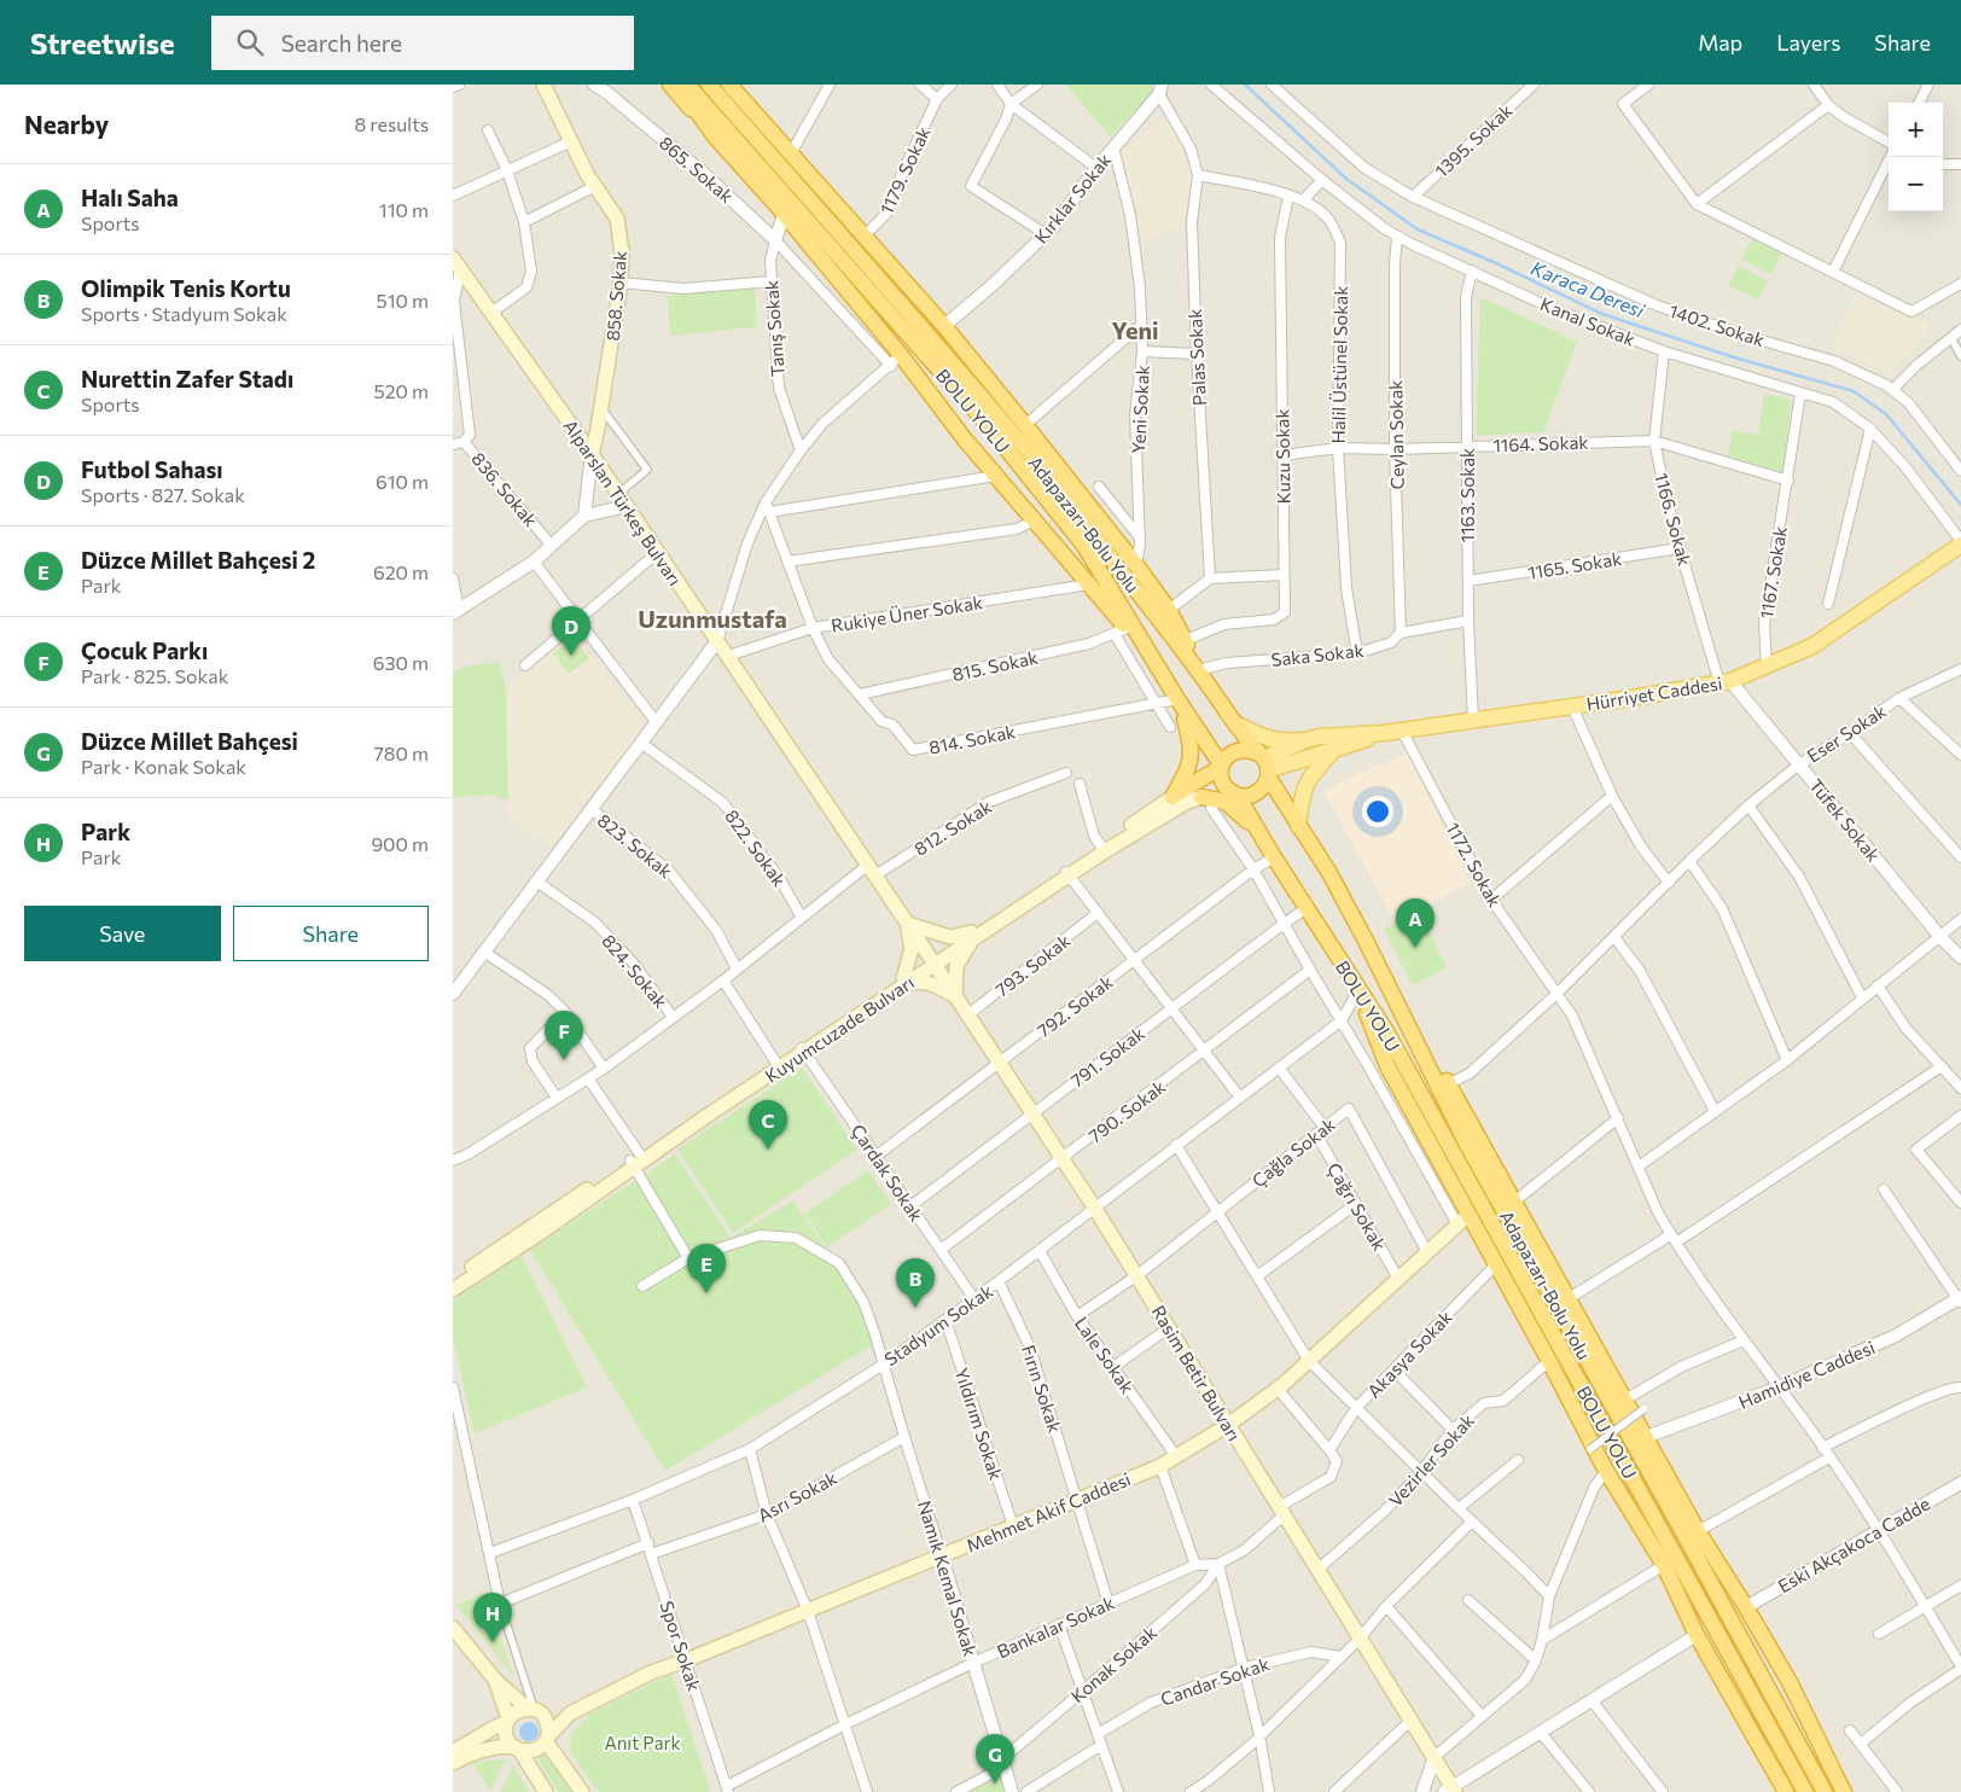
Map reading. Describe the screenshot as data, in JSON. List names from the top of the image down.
{
  "streets": {
    "highway": ["BOLU YOLU", "Adapazarı-Bolu Yolu"],
    "main road": [
      "858. Sokak",
      "Alparslan Türkeş Bulvarı",
      "Hürriyet Caddesi",
      "Kuyumcuzade Bulvarı",
      "Rasim Betir Bulvarı",
      "Mehmet Akif Caddesi"
    ],
    "street": [
      "1395. Sokak",
      "865. Sokak",
      "1179. Sokak",
      "Kırklar Sokak",
      "Kanal Sokak",
      "1402. Sokak",
      "Tanış Sokak",
      "Palas Sokak",
      "Halil Üstünel Sokak",
      "Yeni Sokak",
      "Ceylan Sokak",
      "1164. Sokak",
      "Kuzu Sokak",
      "836. Sokak",
      "1163. Sokak",
      "1166. Sokak",
      "1165. Sokak",
      "1167. Sokak",
      "Rukiye Üner Sokak",
      "Saka Sokak",
      "815. Sokak",
      "Eser Sokak",
      "814. Sokak",
      "Tüfek Sokak",
      "812. Sokak",
      "823. Sokak",
      "822. Sokak",
      "1172. Sokak",
      "793. Sokak",
      "824. Sokak",
      "792. Sokak",
      "791. Sokak",
      "790. Sokak",
      "Çağla Sokak",
      "Çardak Sokak",
      "Çağrı Sokak",
      "Stadyum Sokak",
      "Akasya Sokak",
      "Lale Sokak",
      "Hamidiye Caddesi",
      "Fırın Sokak",
      "Yıldırım Sokak",
      "Vezirler Sokak",
      "Asrı Sokak",
      "Eski Akçakoca Cadde",
      "Namık Kemal Sokak",
      "Bankalar Sokak",
      "Spor Sokak",
      "Konak Sokak",
      "Candar Sokak"
    ]
  },
  "crossings": [
    ["1395. Sokak", "1402. Sokak"],
    ["865. Sokak", "Tanış Sokak"],
    ["Kırklar Sokak", "Palas Sokak"],
    ["Kırklar Sokak", "Yeni Sokak"],
    ["858. Sokak", "Alparslan Türkeş Bulvarı"],
    ["Kanal Sokak", "Ceylan Sokak"],
    ["Kanal Sokak", "1163. Sokak"],
    ["Kanal Sokak", "1166. Sokak"],
    ["Kanal Sokak", "1167. Sokak"],
    ["Kanal Sokak", "Hürriyet Caddesi"],
    ["Palas Sokak", "Halil Üstünel Sokak"],
    ["Halil Üstünel Sokak", "1164. Sokak"],
    ["Halil Üstünel Sokak", "Kuzu Sokak"],
    ["Halil Üstünel Sokak", "Saka Sokak"],
    ["BOLU YOLU", "Adapazarı-Bolu Yolu"],
    ["BOLU YOLU", "Hürriyet Caddesi"],
    ["BOLU YOLU", "814. Sokak"],
    ["BOLU YOLU", "792. Sokak"],
    ["BOLU YOLU", "791. Sokak"],
    ["Ceylan Sokak", "1164. Sokak"],
    ["Ceylan Sokak", "Saka Sokak"],
    ["1164. Sokak", "Kuzu Sokak"],
    ["1164. Sokak", "1163. Sokak"],
    ["1164. Sokak", "1166. Sokak"],
    ["1163. Sokak", "1165. Sokak"],
    ["1163. Sokak", "Saka Sokak"],
    ["1163. Sokak", "Hürriyet Caddesi"],
    ["Alparslan Türkeş Bulvarı", "Rukiye Üner Sokak"],
    ["Alparslan Türkeş Bulvarı", "812. Sokak"],
    ["Alparslan Türkeş Bulvarı", "Kuyumcuzade Bulvarı"],
    ["Alparslan Türkeş Bulvarı", "Rasim Betir Bulvarı"],
    ["1166. Sokak", "1165. Sokak"],
    ["1166. Sokak", "Hürriyet Caddesi"],
    ["1166. Sokak", "Tüfek Sokak"],
    ["Adapazarı-Bolu Yolu", "Saka Sokak"],
    ["Adapazarı-Bolu Yolu", "Hürriyet Caddesi"],
    ["1167. Sokak", "Hürriyet Caddesi"],
    ["Rukiye Üner Sokak", "814. Sokak"],
    ["815. Sokak", "814. Sokak"],
    ["Hürriyet Caddesi", "Tüfek Sokak"],
    ["Hürriyet Caddesi", "1172. Sokak"],
    ["Eser Sokak", "Tüfek Sokak"],
    ["Eser Sokak", "1172. Sokak"],
    ["812. Sokak", "823. Sokak"],
    ["812. Sokak", "822. Sokak"],
    ["812. Sokak", "824. Sokak"],
    ["1172. Sokak", "Hamidiye Caddesi"],
    ["1172. Sokak", "Eski Akçakoca Cadde"],
    ["793. Sokak", "Rasim Betir Bulvarı"],
    ["792. Sokak", "Çardak Sokak"],
    ["792. Sokak", "Rasim Betir Bulvarı"],
    ["Kuyumcuzade Bulvarı", "Çardak Sokak"],
    ["Kuyumcuzade Bulvarı", "Rasim Betir Bulvarı"],
    ["791. Sokak", "Çardak Sokak"],
    ["791. Sokak", "Rasim Betir Bulvarı"],
    ["790. Sokak", "Çardak Sokak"],
    ["790. Sokak", "Rasim Betir Bulvarı"],
    ["Çağla Sokak", "Çağrı Sokak"],
    ["Çağla Sokak", "Lale Sokak"],
    ["Çağla Sokak", "Rasim Betir Bulvarı"],
    ["Çağla Sokak", "Mehmet Akif Caddesi"],
    ["Çardak Sokak", "Stadyum Sokak"],
    ["Çağrı Sokak", "Stadyum Sokak"],
    ["Çağrı Sokak", "Mehmet Akif Caddesi"],
    ["Stadyum Sokak", "Lale Sokak"],
    ["Stadyum Sokak", "Rasim Betir Bulvarı"],
    ["Stadyum Sokak", "Fırın Sokak"],
    ["Stadyum Sokak", "Yıldırım Sokak"],
    ["Stadyum Sokak", "Namık Kemal Sokak"],
    ["Stadyum Sokak", "Spor Sokak"],
    ["Akasya Sokak", "Bankalar Sokak"],
    ["Lale Sokak", "Mehmet Akif Caddesi"],
    ["Rasim Betir Bulvarı", "Vezirler Sokak"],
    ["Rasim Betir Bulvarı", "Mehmet Akif Caddesi"],
    ["Rasim Betir Bulvarı", "Bankalar Sokak"],
    ["Fırın Sokak", "Mehmet Akif Caddesi"],
    ["Fırın Sokak", "Bankalar Sokak"],
    ["Yıldırım Sokak", "Mehmet Akif Caddesi"],
    ["Asrı Sokak", "Namık Kemal Sokak"],
    ["Asrı Sokak", "Spor Sokak"],
    ["Mehmet Akif Caddesi", "Namık Kemal Sokak"],
    ["Mehmet Akif Caddesi", "Spor Sokak"],
    ["Namık Kemal Sokak", "Bankalar Sokak"],
    ["Namık Kemal Sokak", "Konak Sokak"],
    ["Bankalar Sokak", "Spor Sokak"],
    ["Bankalar Sokak", "Konak Sokak"]
  ],
  "districts": ["Yeni", "Uzunmustafa"],
  "water": ["Karaca Deresi"],
  "parks": ["Anıt Park"],
  "page": {
    "header": "Streetwise",
    "search": "Search here",
    "nav": ["Map", "Layers", "Share"],
    "heading": ["Nearby", "8 results"],
    "map_buttons": ["+", "−"],
    "list": [
      {
        "mark": "A",
        "name": "Halı Saha",
        "note": "Sports",
        "value": "110 m"
      },
      {
        "mark": "B",
        "name": "Olimpik Tenis Kortu",
        "note": "Sports · Stadyum Sokak",
        "value": "510 m"
      },
      {
        "mark": "C",
        "name": "Nurettin Zafer Stadı",
        "note": "Sports",
        "value": "520 m"
      },
      {
        "mark": "D",
        "name": "Futbol Sahası",
        "note": "Sports · 827. Sokak",
        "value": "610 m"
      },
      {
        "mark": "E",
        "name": "Düzce Millet Bahçesi 2",
        "note": "Park",
        "value": "620 m"
      },
      {
        "mark": "F",
        "name": "Çocuk Parkı",
        "note": "Park · 825. Sokak",
        "value": "630 m"
      },
      {
        "mark": "G",
        "name": "Düzce Millet Bahçesi",
        "note": "Park · Konak Sokak",
        "value": "780 m"
      },
      {
        "mark": "H",
        "name": "Park",
        "note": "Park",
        "value": "900 m"
      }
    ],
    "pins": [
      "D",
      "A",
      "F",
      "C",
      "E",
      "B",
      "H",
      "G"
    ],
    "buttons": ["Save", "Share"]
  }
}
